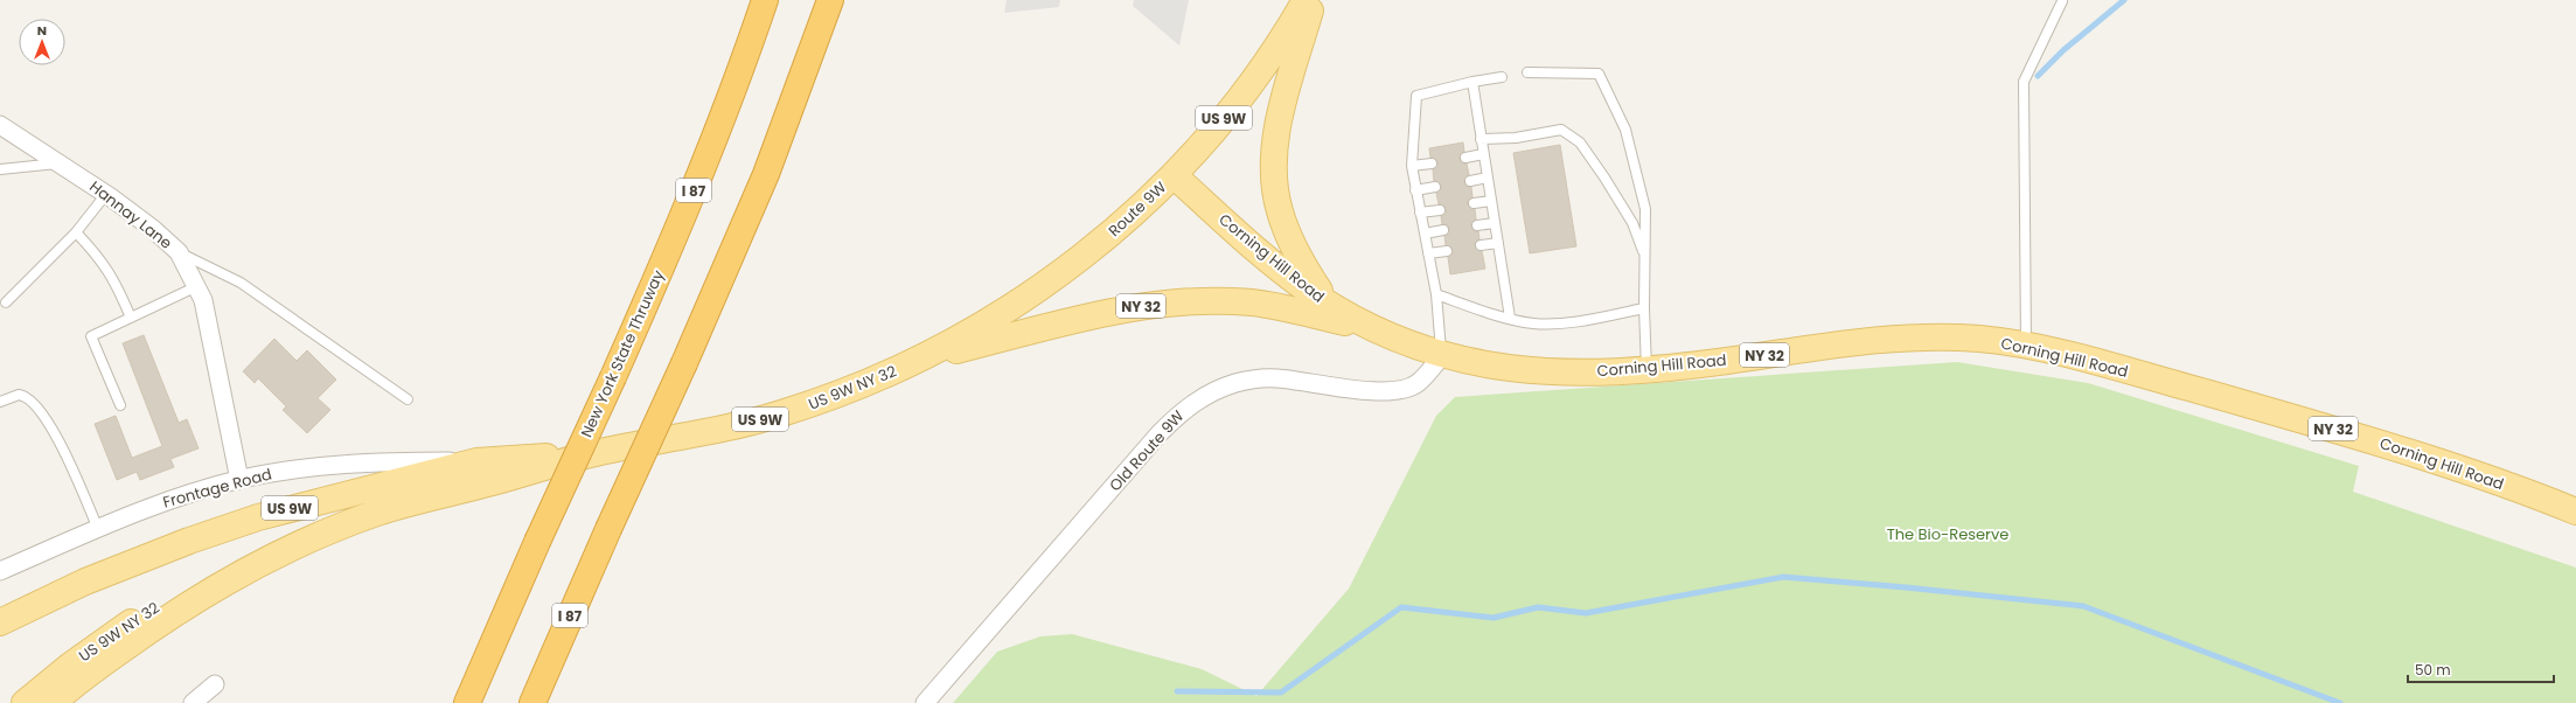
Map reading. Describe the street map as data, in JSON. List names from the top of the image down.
{
  "streets": {
    "highway": ["I 87", "New York State Thruway"],
    "main road": [
      "US 9W",
      "Route 9W",
      "Corning Hill Road",
      "NY 32",
      "US 9W NY 32"
    ],
    "street": ["Hannay Lane", "Old Route 9W", "Frontage Road"]
  },
  "crossings": [
    ["US 9W", "US 9W NY 32"],
    ["US 9W", "Frontage Road"],
    ["Route 9W", "Corning Hill Road"],
    ["Route 9W", "NY 32"],
    ["Route 9W", "US 9W NY 32"],
    ["Hannay Lane", "Frontage Road"],
    ["Corning Hill Road", "NY 32"],
    ["Corning Hill Road", "Old Route 9W"],
    ["NY 32", "US 9W NY 32"]
  ],
  "parks": ["The Bio-Reserve"],
  "scale_bar": "50 m",
  "north": "top"
}
